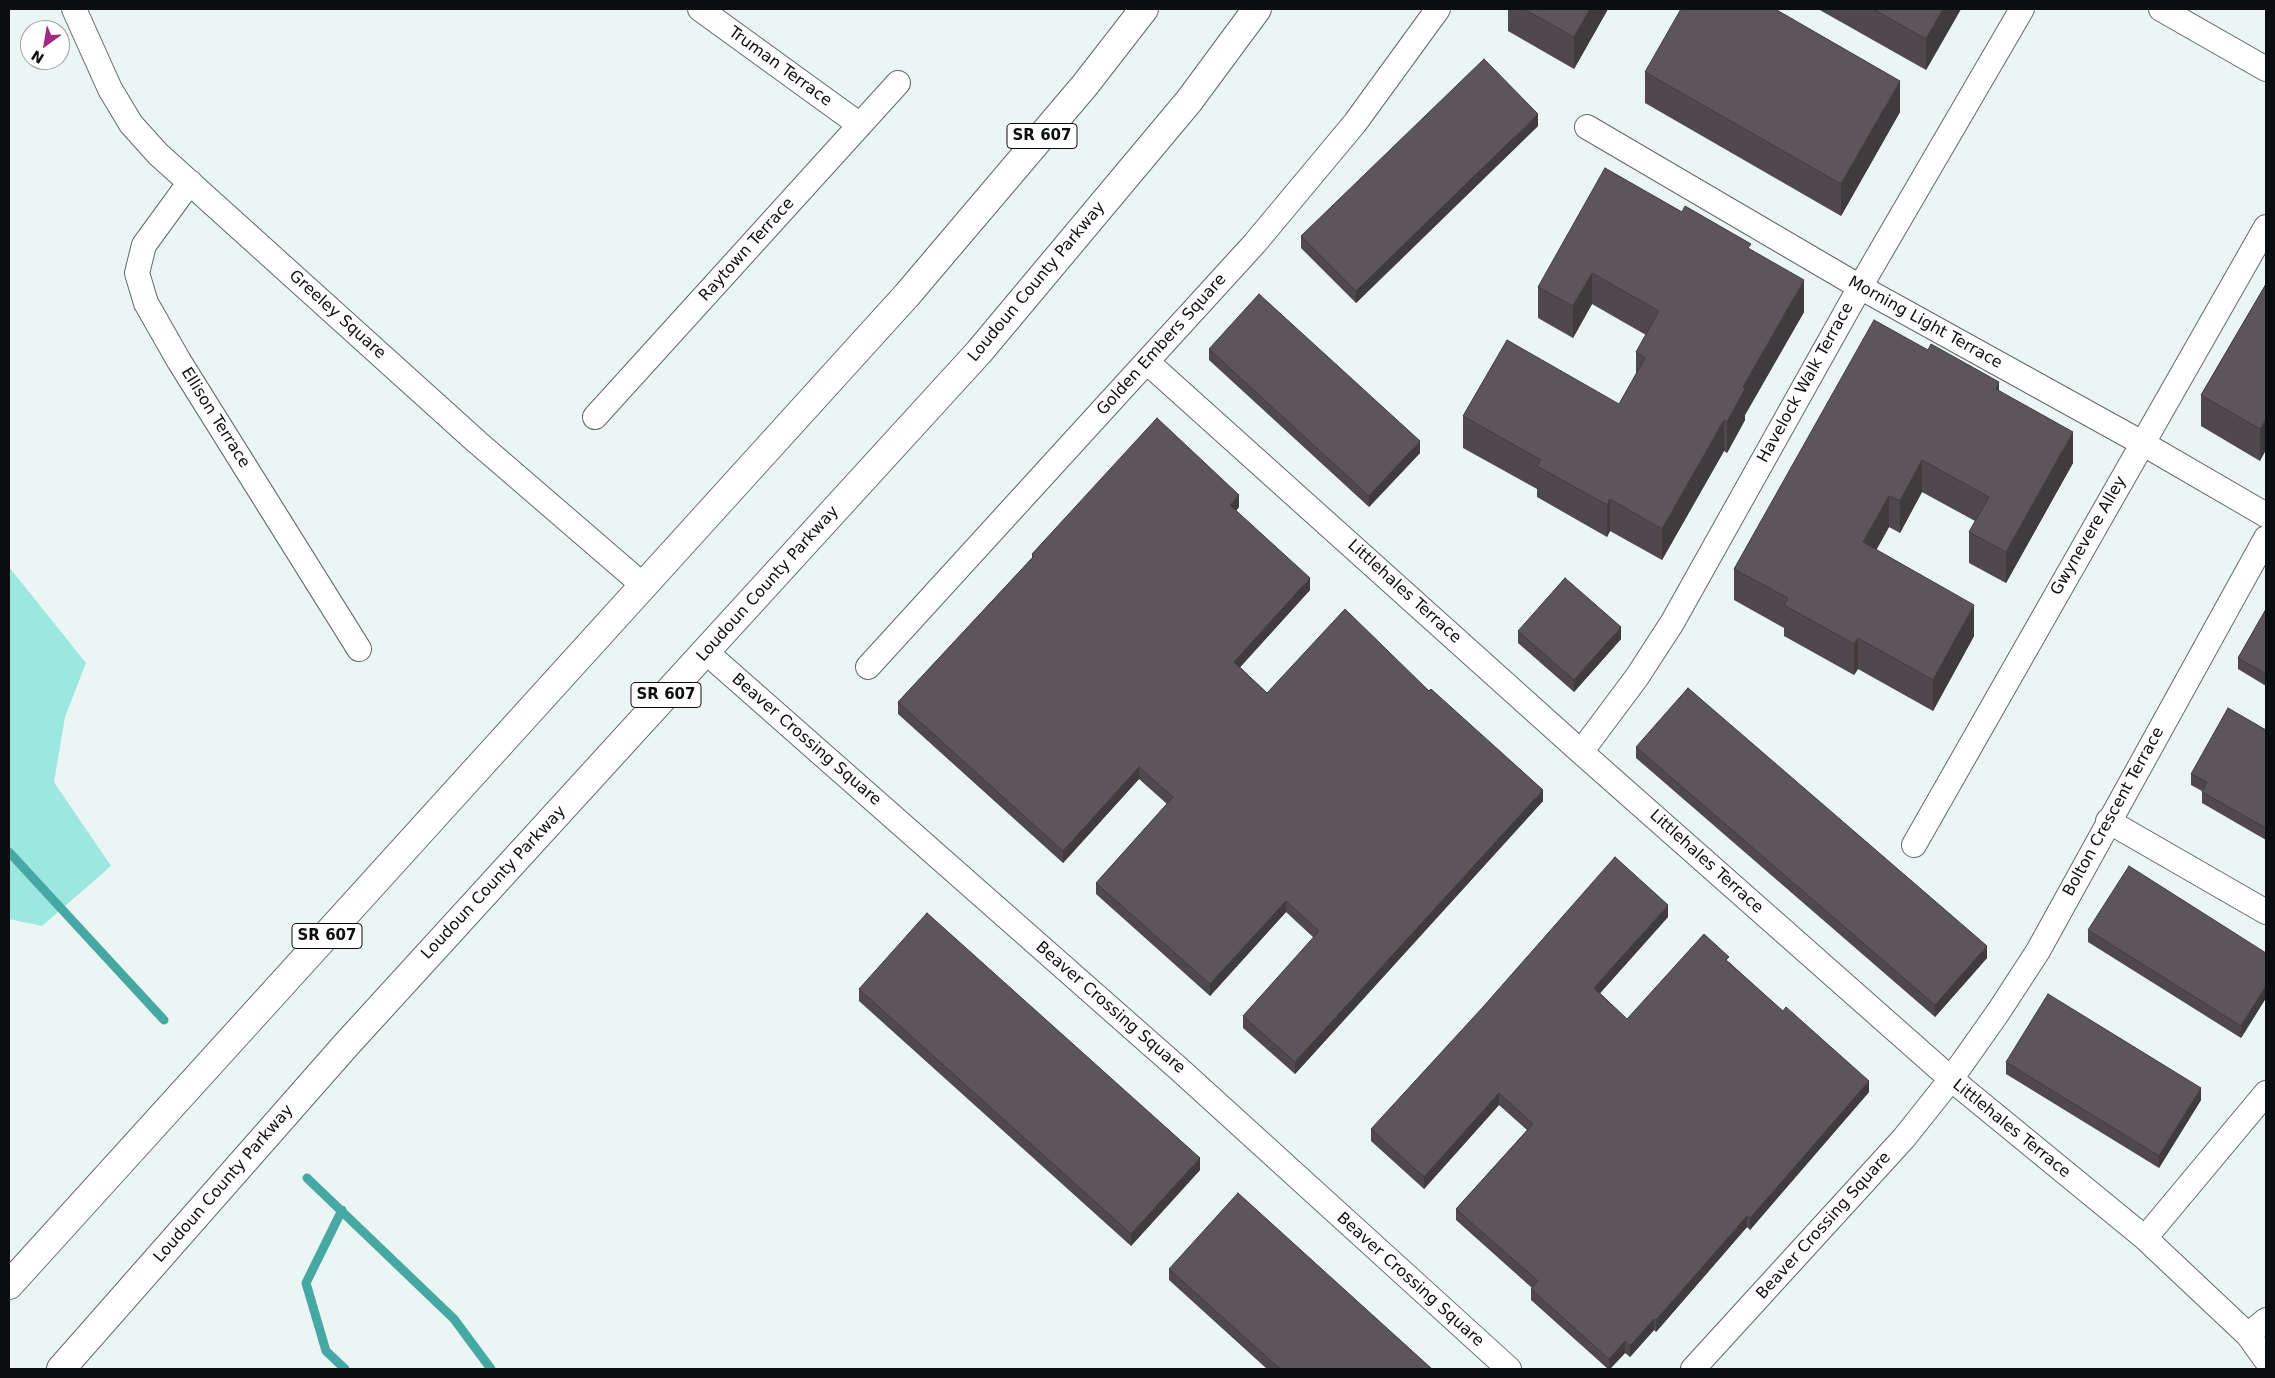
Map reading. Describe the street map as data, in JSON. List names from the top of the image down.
{
  "streets": {
    "main road": ["SR 607", "Loudoun County Parkway"],
    "street": [
      "Truman Terrace",
      "Raytown Terrace",
      "Greeley Square",
      "Morning Light Terrace",
      "Golden Embers Square",
      "Havelock Walk Terrace",
      "Ellison Terrace",
      "Gwynevere Alley",
      "Littlehales Terrace",
      "Beaver Crossing Square",
      "Bolton Crescent Terrace"
    ]
  },
  "crossings": [
    ["Truman Terrace", "Raytown Terrace"],
    ["SR 607", "Greeley Square"],
    ["Loudoun County Parkway", "Beaver Crossing Square"],
    ["Greeley Square", "Ellison Terrace"],
    ["Morning Light Terrace", "Havelock Walk Terrace"],
    ["Morning Light Terrace", "Gwynevere Alley"],
    ["Golden Embers Square", "Littlehales Terrace"],
    ["Havelock Walk Terrace", "Littlehales Terrace"],
    ["Littlehales Terrace", "Beaver Crossing Square"],
    ["Littlehales Terrace", "Bolton Crescent Terrace"],
    ["Beaver Crossing Square", "Bolton Crescent Terrace"]
  ],
  "north": "bottom left"
}
